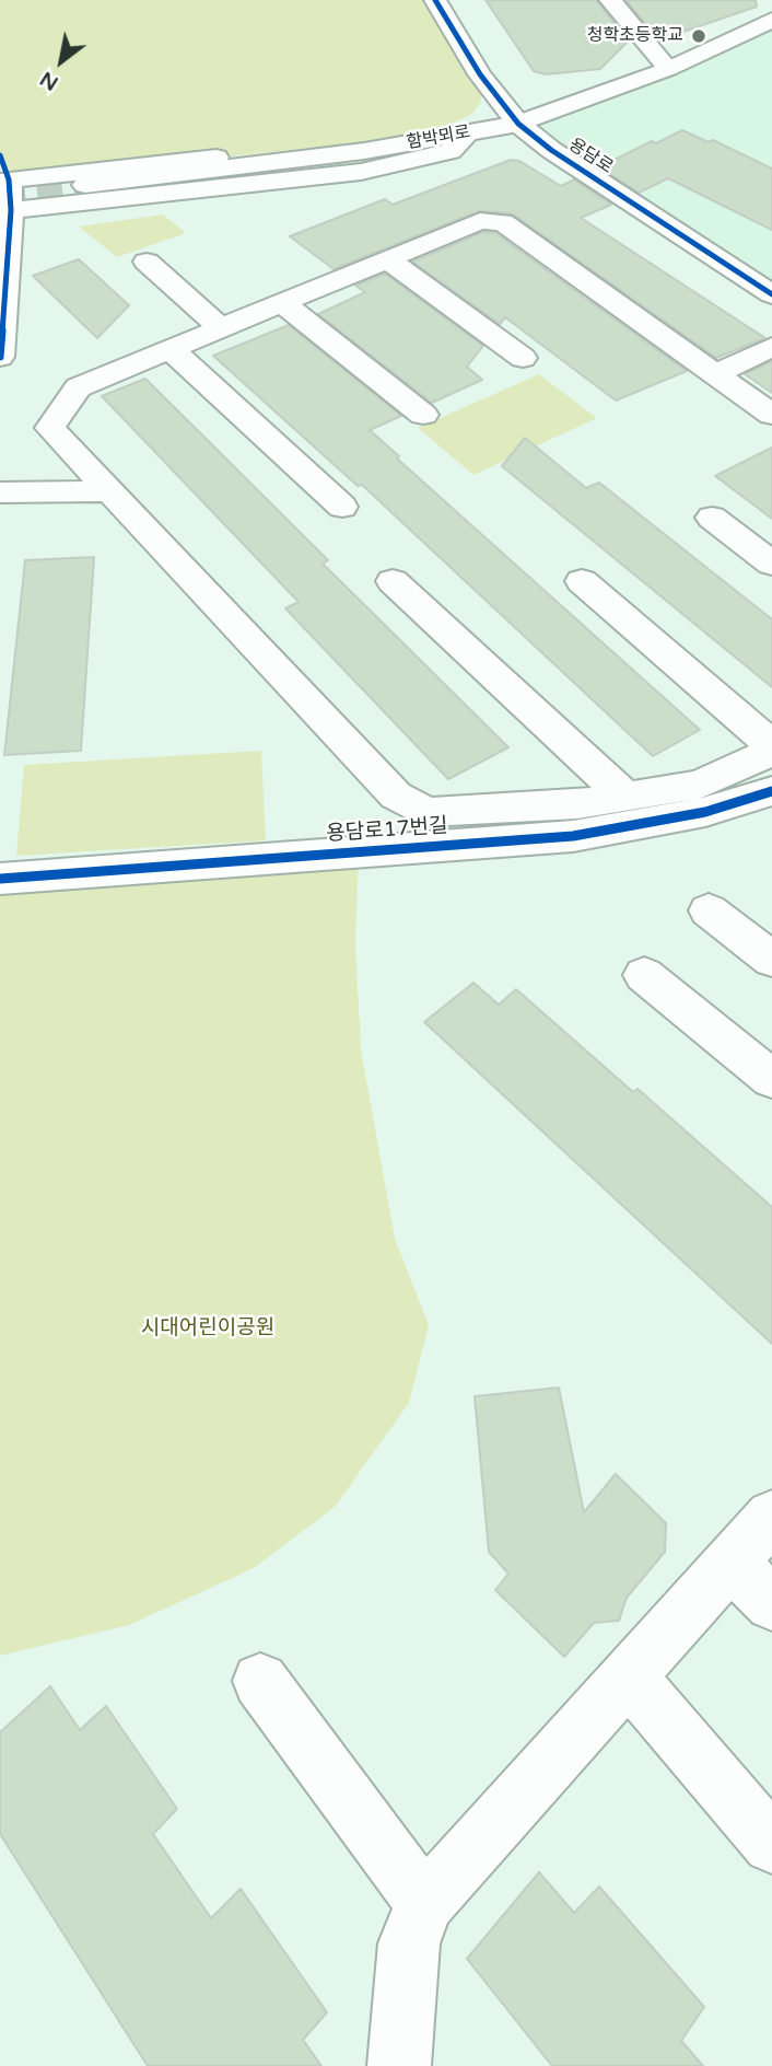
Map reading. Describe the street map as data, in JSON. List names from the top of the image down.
{
  "streets": {
    "street": ["함박뫼로", "용담로", "용담로17번길"]
  },
  "crossings": [
    ["함박뫼로", "용담로"]
  ],
  "parks": ["시대어린이공원"],
  "places": ["청학초등학교"],
  "north": "bottom left"
}
